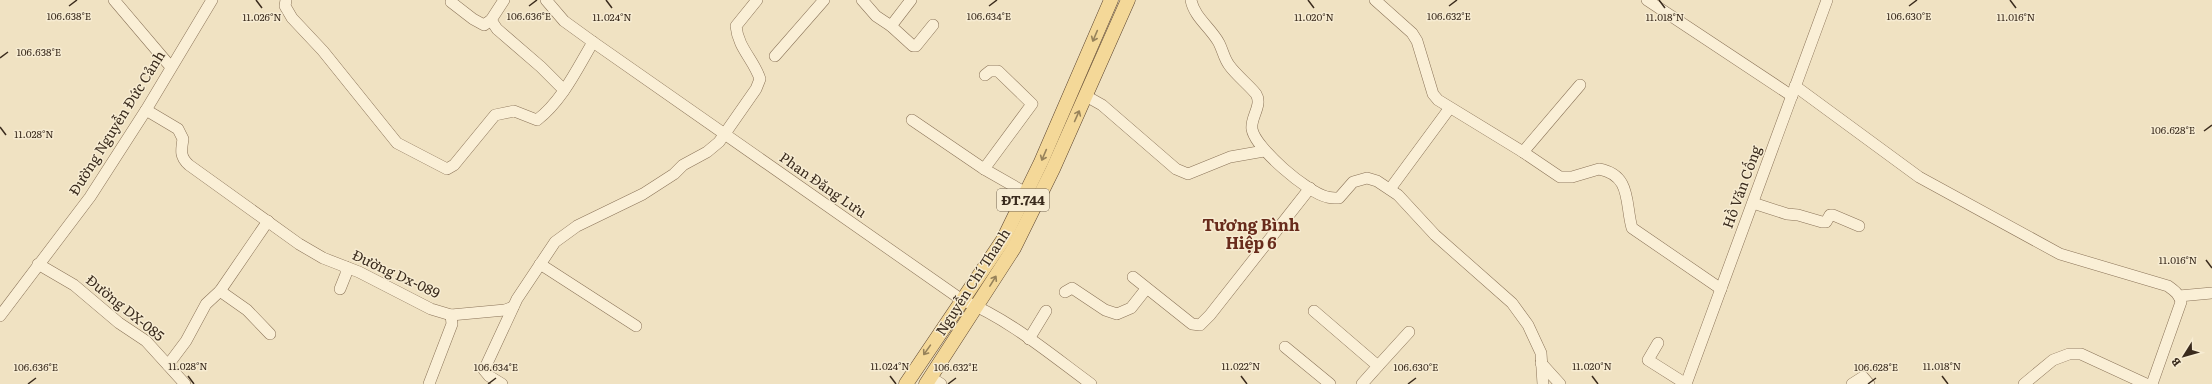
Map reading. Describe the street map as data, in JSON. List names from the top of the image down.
{
  "streets": {
    "main road": ["ĐT.744", "Nguyễn Chí Thanh"],
    "street": [
      "Đường Nguyễn Đức Cảnh",
      "Phan Đăng Lưu",
      "Hồ Văn Cống",
      "Đường Dx-089",
      "Đường DX-085"
    ]
  },
  "crossings": [
    ["Đường Nguyễn Đức Cảnh", "Đường Dx-089"],
    ["Đường Nguyễn Đức Cảnh", "Đường DX-085"],
    ["Phan Đăng Lưu", "Nguyễn Chí Thanh"]
  ],
  "districts": ["Tương Bình Hiệp 6"],
  "north": "bottom left",
  "coordinates": [
    "106.632°E",
    "106.638°E",
    "106.636°E",
    "106.634°E",
    "106.630°E",
    "11.026°N",
    "11.024°N",
    "11.020°N",
    "11.018°N",
    "11.016°N",
    "106.628°E",
    "11.028°N",
    "11.022°N"
  ]
}
